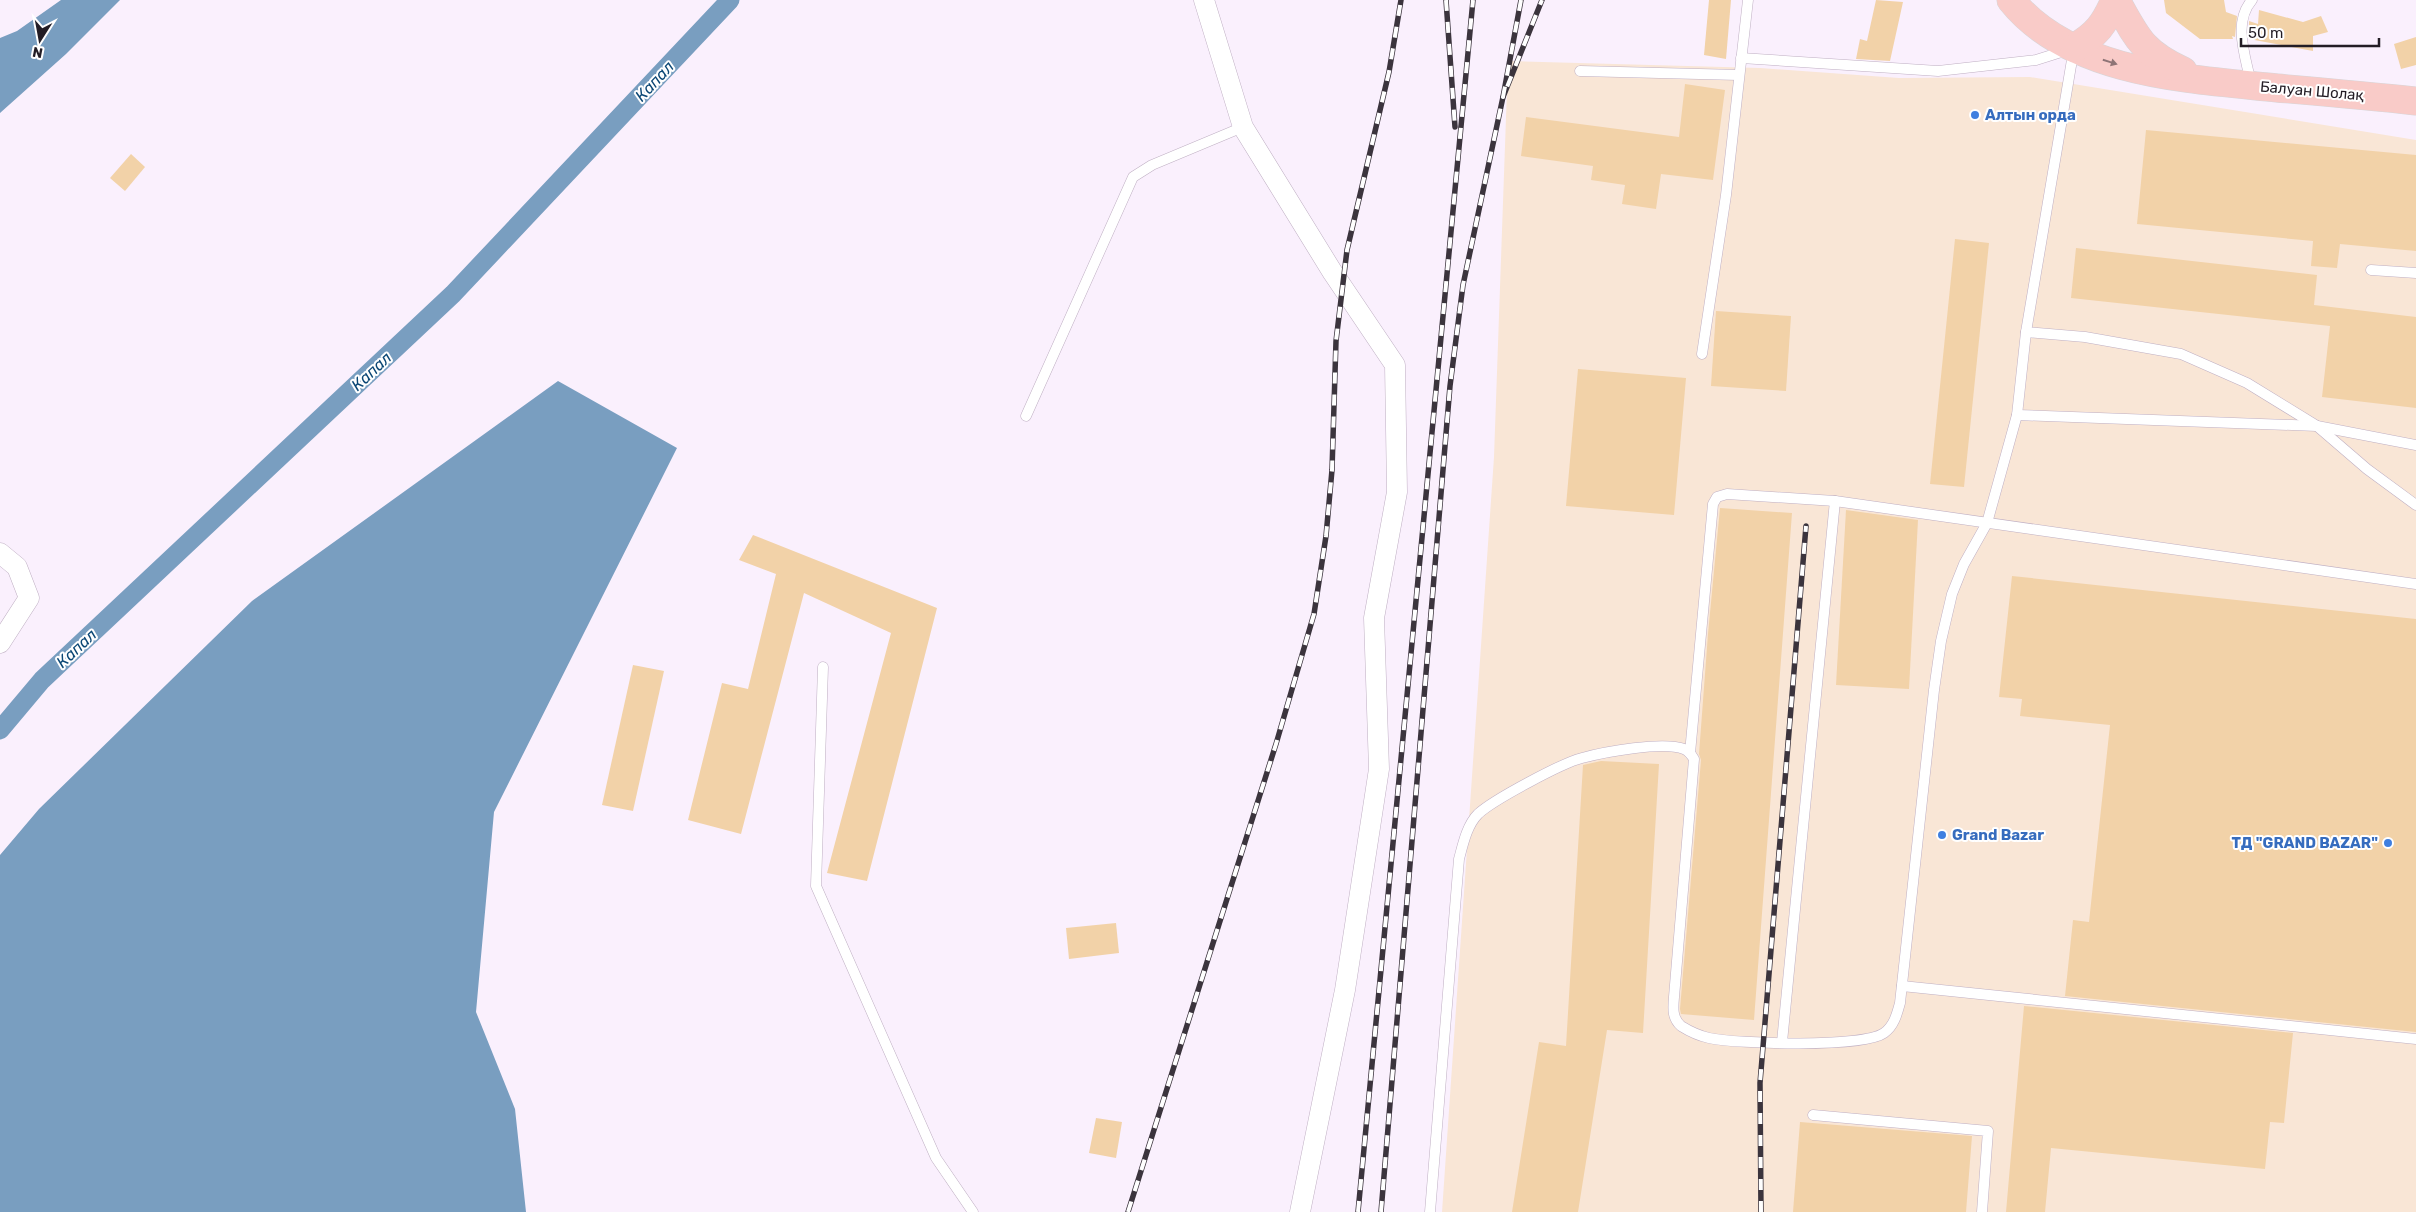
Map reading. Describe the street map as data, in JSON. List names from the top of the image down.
{
  "streets": {
    "main road": ["Балуан Шолақ"]
  },
  "water": ["Капал"],
  "places": ["Алтын орда", "Grand Bazar", "ТД \"GRAND BAZAR\""],
  "scale_bar": "50 m",
  "north": "bottom"
}
